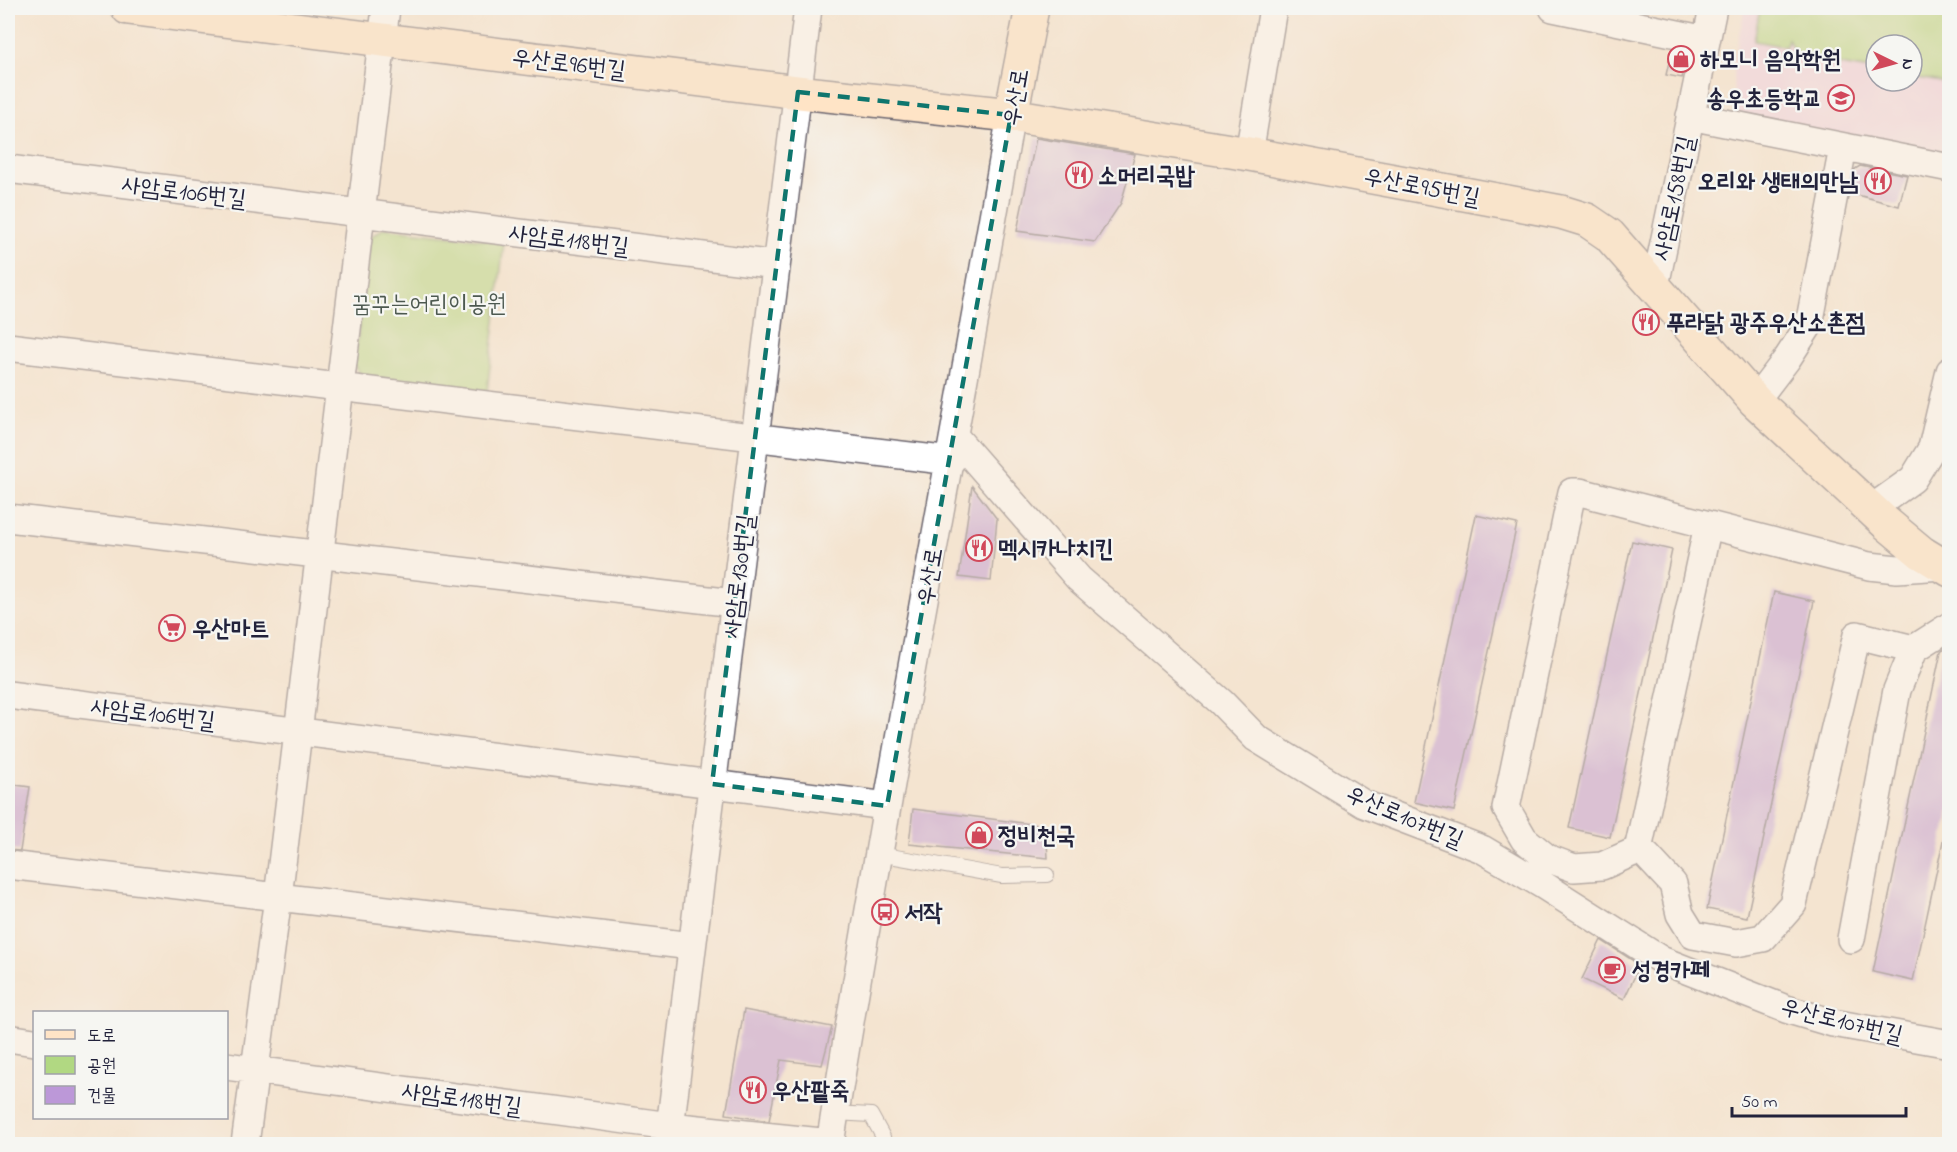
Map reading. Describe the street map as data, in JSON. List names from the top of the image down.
{
  "streets": {
    "street": [
      "우산로96번길",
      "우산로",
      "우산로95번길",
      "사암로106번길",
      "사암로158번길",
      "사암로118번길",
      "사암로130번길",
      "우산로107번길"
    ]
  },
  "crossings": [
    ["우산로96번길", "우산로"],
    ["우산로96번길", "우산로95번길"],
    ["우산로96번길", "사암로130번길"],
    ["우산로", "우산로95번길"],
    ["우산로", "사암로118번길"],
    ["우산로", "우산로107번길"],
    ["우산로95번길", "사암로158번길"],
    ["사암로106번길", "사암로118번길"],
    ["사암로118번길", "사암로130번길"]
  ],
  "parks": ["꿈꾸는어린이공원"],
  "places": {
    "shop": ["하모니 음악학원", "정비천국"],
    "school or university": ["송우초등학교"],
    "restaurant": [
      "소머리국밥",
      "오리와 생태의만남",
      "푸라닭 광주우산소촌점",
      "멕시카나치킨",
      "우산팥죽"
    ],
    "supermarket": ["우산마트"],
    "bus stop": ["서작"],
    "cafe": ["성경카페"]
  },
  "legend": ["도로", "공원", "건물"],
  "scale_bar": "50 m",
  "north": "right"
}
